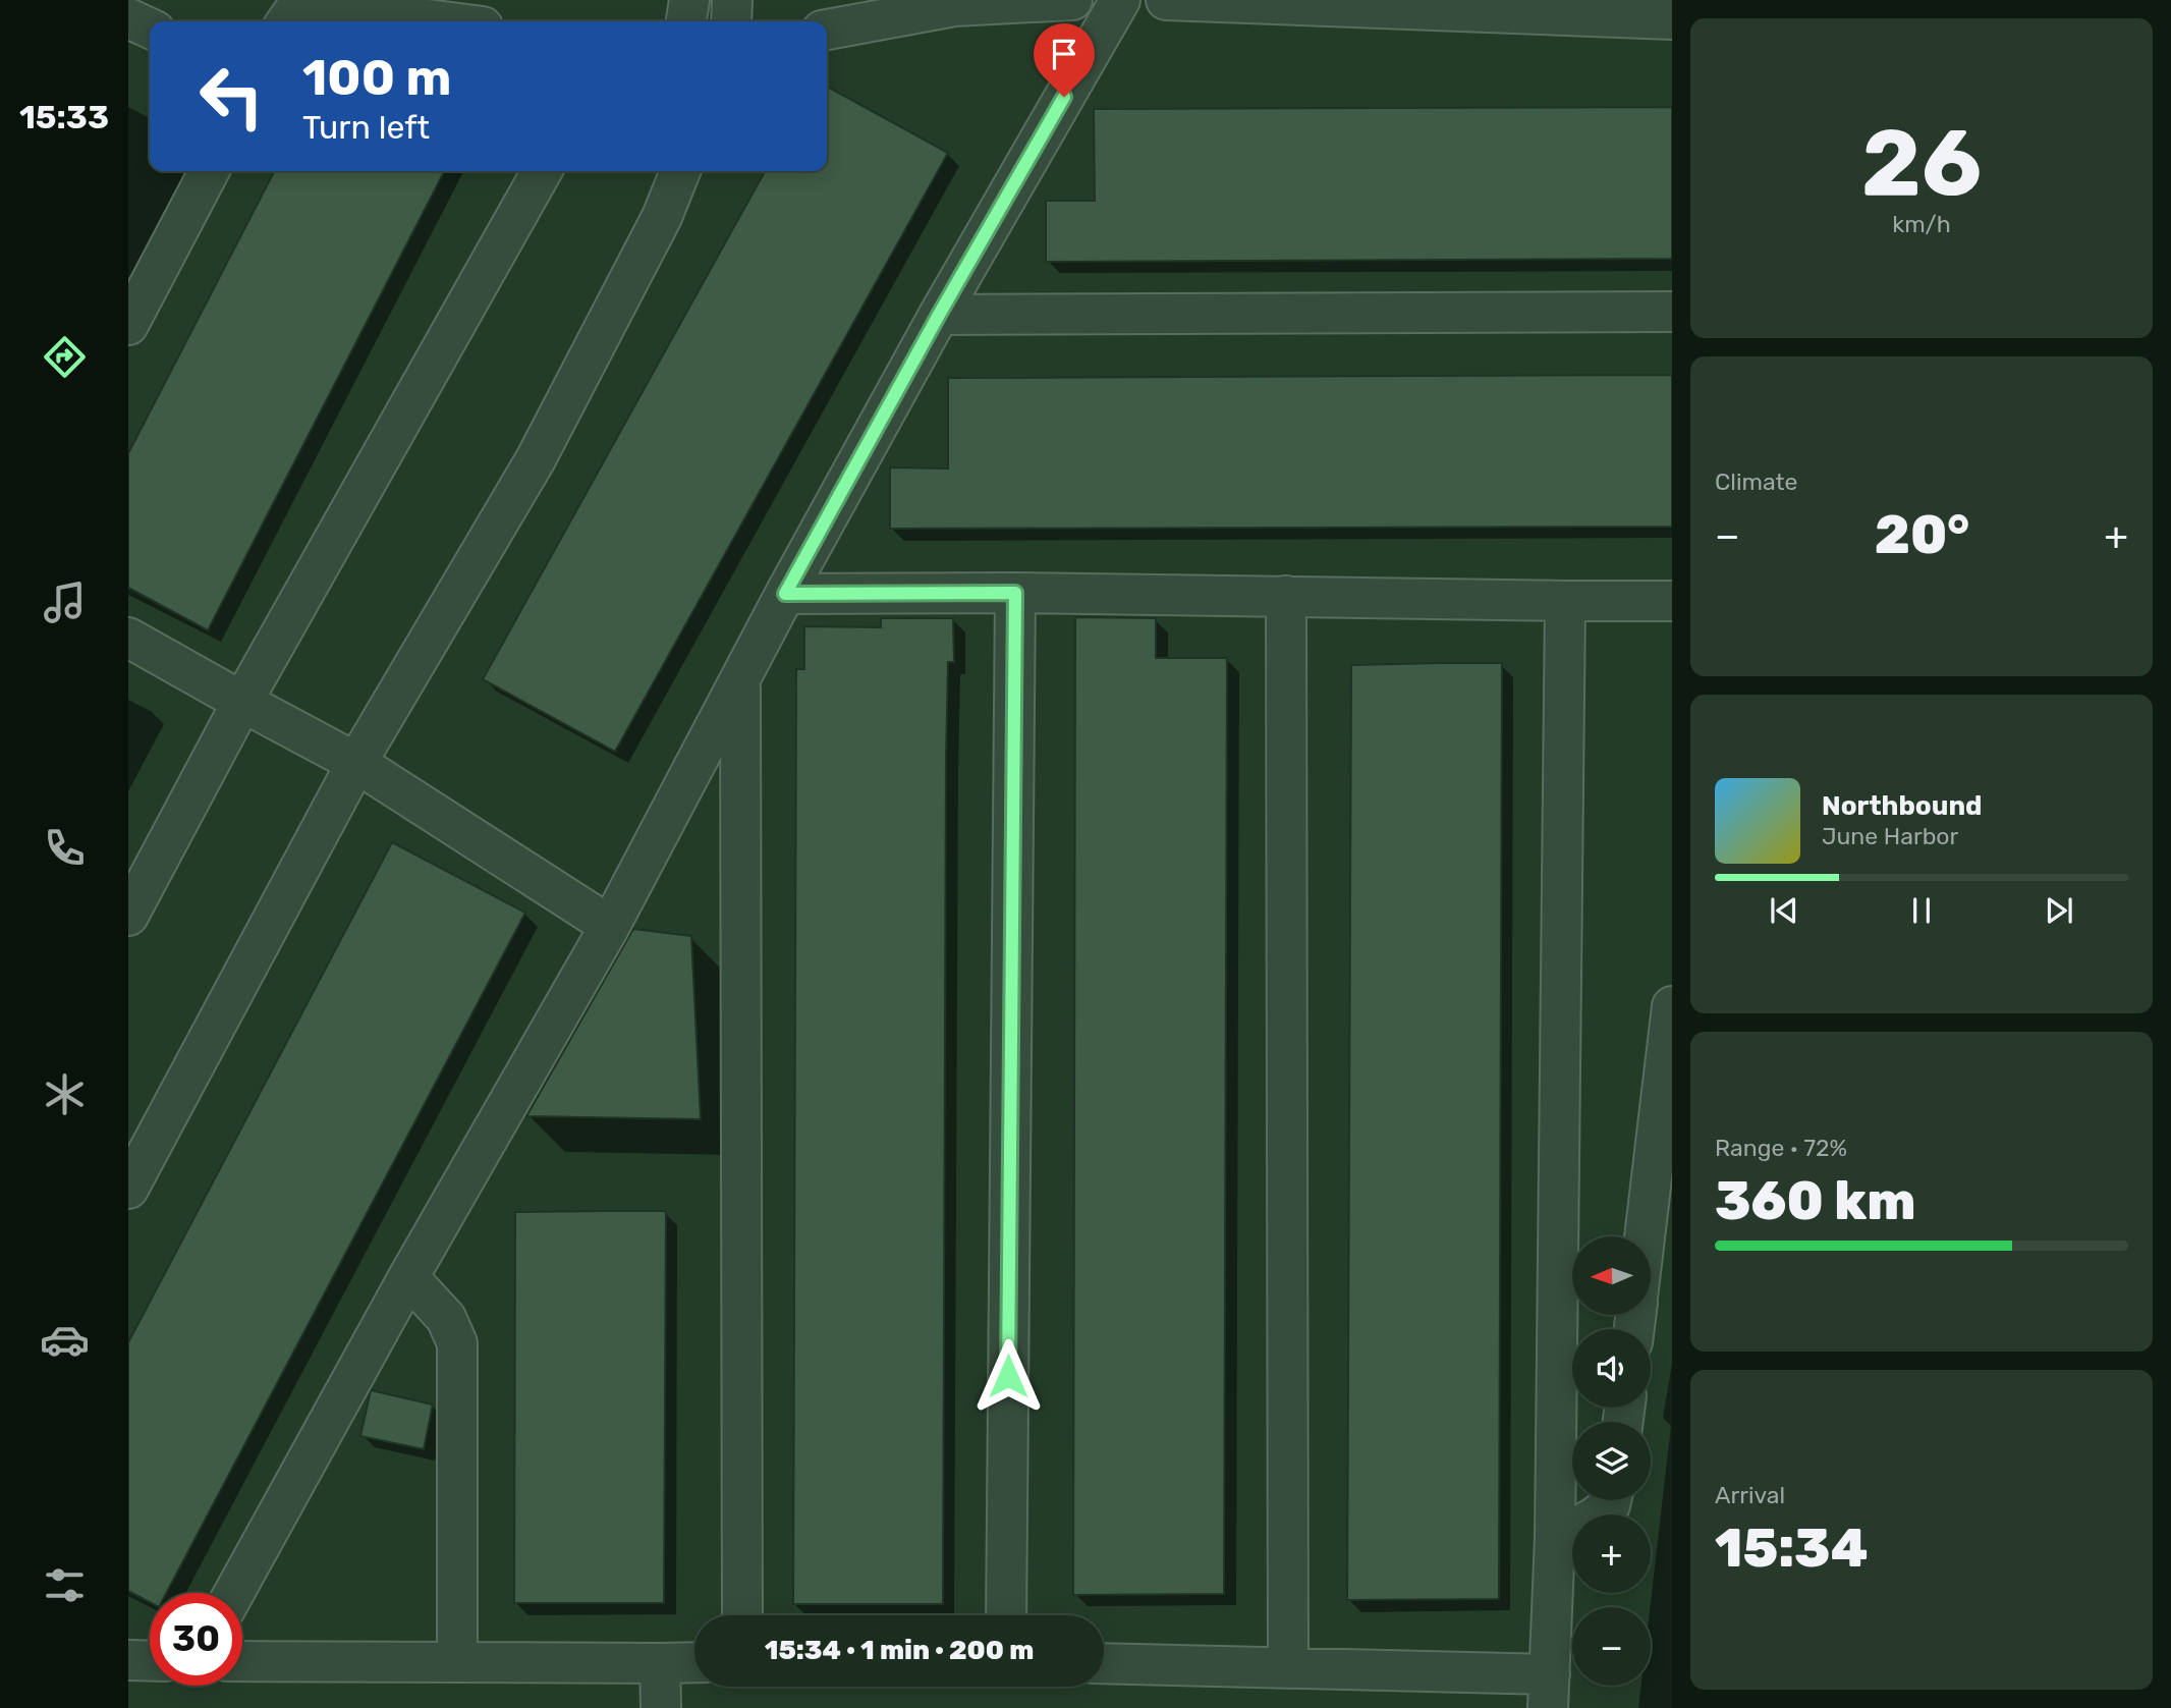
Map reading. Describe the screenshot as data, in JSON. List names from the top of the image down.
{
  "north": "left",
  "page": {
    "tabs": "15:33",
    "tile": [
      ["26", "km/h"],
      "Climate",
      ["Range · 72%", "360 km"],
      ["Arrival", "15:34"]
    ],
    "turn": ["100 m", "Turn left"],
    "heat": ["−", "20°", "+"],
    "song": ["Northbound", "June Harbor"],
    "map_buttons": ["+", "−"],
    "limit": "30",
    "trip": "15:34 · 1 min · 200 m"
  }
}
